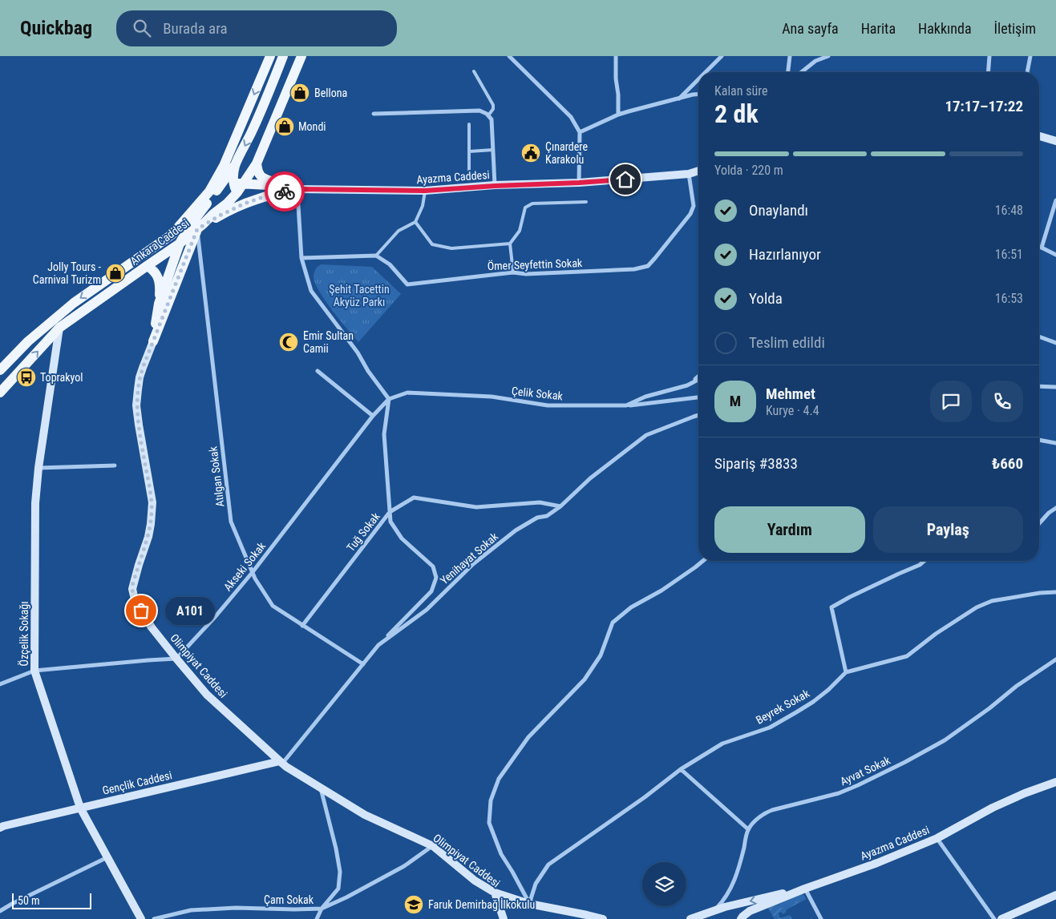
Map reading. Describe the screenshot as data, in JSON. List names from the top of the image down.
{
  "streets": {
    "main road": ["Ankara Caddesi"],
    "street": [
      "Ayazma Caddesi",
      "Ömer Seyfettin Sokak",
      "Çelik Sokak",
      "Atılgan Sokak",
      "Tuğ Sokak",
      "Yenihayat Sokak",
      "Akseki Sokak",
      "Özçelik Sokağı",
      "Olimpiyat Caddesi",
      "Beyrek Sokak",
      "Ayvat Sokak",
      "Gençlik Caddesi",
      "Çam Sokak"
    ]
  },
  "crossings": [
    ["Ayazma Caddesi", "Ömer Seyfettin Sokak"],
    ["Ankara Caddesi", "Atılgan Sokak"],
    ["Ankara Caddesi", "Özçelik Sokağı"],
    ["Çelik Sokak", "Akseki Sokak"],
    ["Atılgan Sokak", "Tuğ Sokak"],
    ["Atılgan Sokak", "Yenihayat Sokak"],
    ["Atılgan Sokak", "Akseki Sokak"],
    ["Tuğ Sokak", "Yenihayat Sokak"],
    ["Yenihayat Sokak", "Olimpiyat Caddesi"],
    ["Yenihayat Sokak", "Gençlik Caddesi"],
    ["Akseki Sokak", "Olimpiyat Caddesi"],
    ["Özçelik Sokağı", "Gençlik Caddesi"],
    ["Olimpiyat Caddesi", "Gençlik Caddesi"],
    ["Olimpiyat Caddesi", "Çam Sokak"]
  ],
  "parks": ["Şehit Tacettin Akyüz Parkı"],
  "places": {
    "shop": ["Bellona", "Mondi", "Jolly Tours - Carnival Turizm"],
    "public building": ["Çınardere Karakolu"],
    "mosque": ["Emir Sultan Camii"],
    "bus stop": ["Toprakyol"],
    "other": ["A101"],
    "school or university": ["Faruk Demirbağ İlkokulu"]
  },
  "scale_bar": "50 m",
  "page": {
    "header": "Quickbag",
    "search": "Burada ara",
    "nav": [
      "Ana sayfa",
      "Harita",
      "Hakkında",
      "İletişim"
    ],
    "heading": ["2 dk", "Kalan süre", "17:17–17:22"],
    "panel": [
      "Mehmet",
      "Kurye · 4.4",
      "Sipariş #3833",
      "₺660"
    ],
    "bar": "Yolda · 220 m",
    "list": [
      ["Onaylandı", "16:48"],
      ["Hazırlanıyor", "16:51"],
      ["Yolda", "16:53"],
      "Teslim edildi"
    ],
    "round": "M",
    "buttons": ["Yardım", "Paylaş"],
    "bubble": "A101",
    "scale": "50 m"
  }
}
